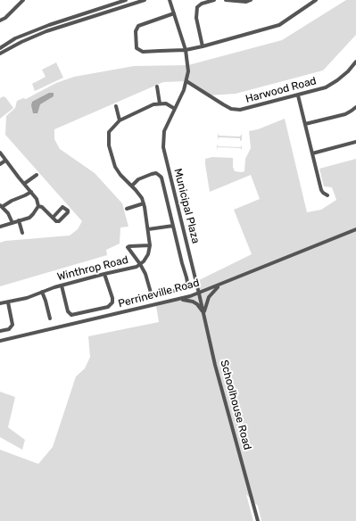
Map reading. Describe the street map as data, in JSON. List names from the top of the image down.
{
  "streets": {
    "street": [
      "Harwood Road",
      "Municipal Plaza",
      "Winthrop Road",
      "Perrineville Road",
      "Schoolhouse Road"
    ]
  },
  "crossings": [
    ["Harwood Road", "Municipal Plaza"],
    ["Municipal Plaza", "Perrineville Road"],
    ["Municipal Plaza", "Schoolhouse Road"],
    ["Perrineville Road", "Schoolhouse Road"]
  ]
}
